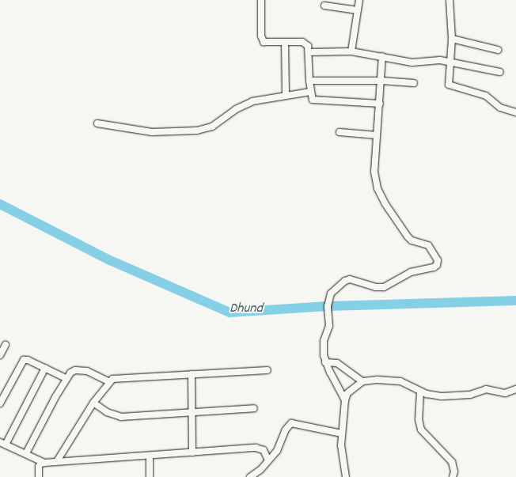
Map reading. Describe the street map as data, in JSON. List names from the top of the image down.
{
  "water": ["Dhund"]
}
